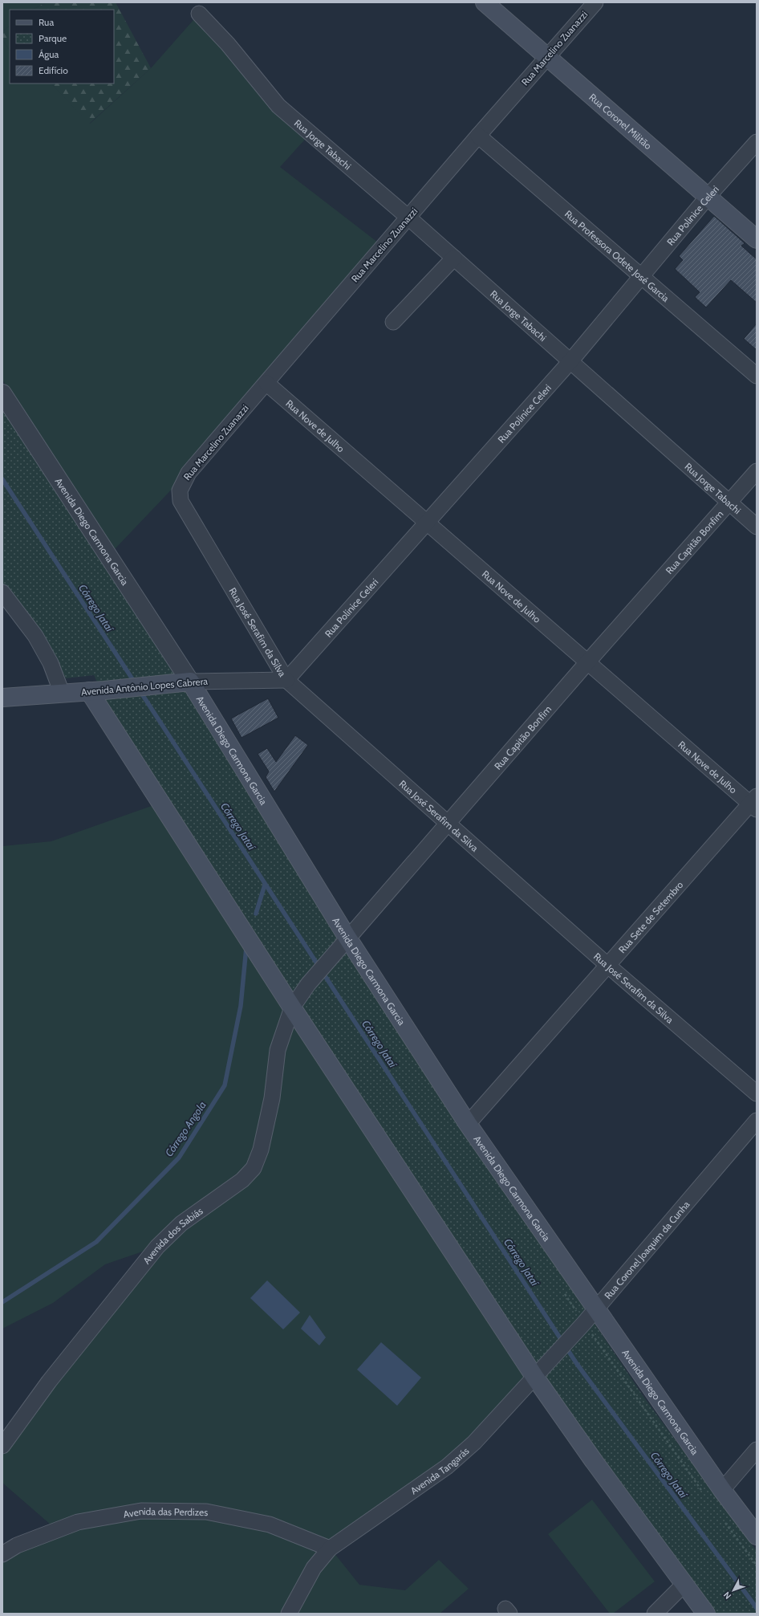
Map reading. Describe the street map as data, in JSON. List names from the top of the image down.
{
  "streets": {
    "main road": ["Rua Coronel Militão", "Avenida Diego Carmona Garcia", "Avenida Antônio Lopes Cabrera"],
    "street": [
      "Rua Marcelino Zuanazzi",
      "Rua Jorge Tabachi",
      "Rua Polinice Celeri",
      "Rua Professora Odete José Garcia",
      "Rua Nove de Julho",
      "Rua Capitão Bonfim",
      "Rua José Serafim da Silva",
      "Rua Sete de Setembro",
      "Avenida dos Sabiás",
      "Rua Coronel Joaquim da Cunha",
      "Avenida Tangarás",
      "Avenida das Perdizes"
    ]
  },
  "crossings": [
    ["Rua Marcelino Zuanazzi", "Rua Coronel Militão"],
    ["Rua Marcelino Zuanazzi", "Rua Jorge Tabachi"],
    ["Rua Marcelino Zuanazzi", "Rua Professora Odete José Garcia"],
    ["Rua Marcelino Zuanazzi", "Rua Nove de Julho"],
    ["Rua Marcelino Zuanazzi", "Rua José Serafim da Silva"],
    ["Rua Coronel Militão", "Rua Polinice Celeri"],
    ["Rua Jorge Tabachi", "Rua Polinice Celeri"],
    ["Rua Jorge Tabachi", "Rua Capitão Bonfim"],
    ["Rua Polinice Celeri", "Rua Professora Odete José Garcia"],
    ["Rua Polinice Celeri", "Rua Nove de Julho"],
    ["Rua Polinice Celeri", "Rua José Serafim da Silva"],
    ["Rua Polinice Celeri", "Avenida Antônio Lopes Cabrera"],
    ["Rua Nove de Julho", "Rua Capitão Bonfim"],
    ["Rua Nove de Julho", "Rua Sete de Setembro"],
    ["Avenida Diego Carmona Garcia", "Rua Capitão Bonfim"],
    ["Avenida Diego Carmona Garcia", "Avenida Antônio Lopes Cabrera"],
    ["Avenida Diego Carmona Garcia", "Rua Sete de Setembro"],
    ["Avenida Diego Carmona Garcia", "Rua Coronel Joaquim da Cunha"],
    ["Rua Capitão Bonfim", "Rua José Serafim da Silva"],
    ["Rua Capitão Bonfim", "Avenida dos Sabiás"],
    ["Rua José Serafim da Silva", "Avenida Antônio Lopes Cabrera"],
    ["Rua José Serafim da Silva", "Rua Sete de Setembro"],
    ["Rua Coronel Joaquim da Cunha", "Avenida Tangarás"],
    ["Avenida Tangarás", "Avenida das Perdizes"]
  ],
  "water": ["Córrego Jataí", "Córrego Angola"],
  "legend": [
    "Rua",
    "Parque",
    "Água",
    "Edifício"
  ],
  "north": "bottom left"
}
